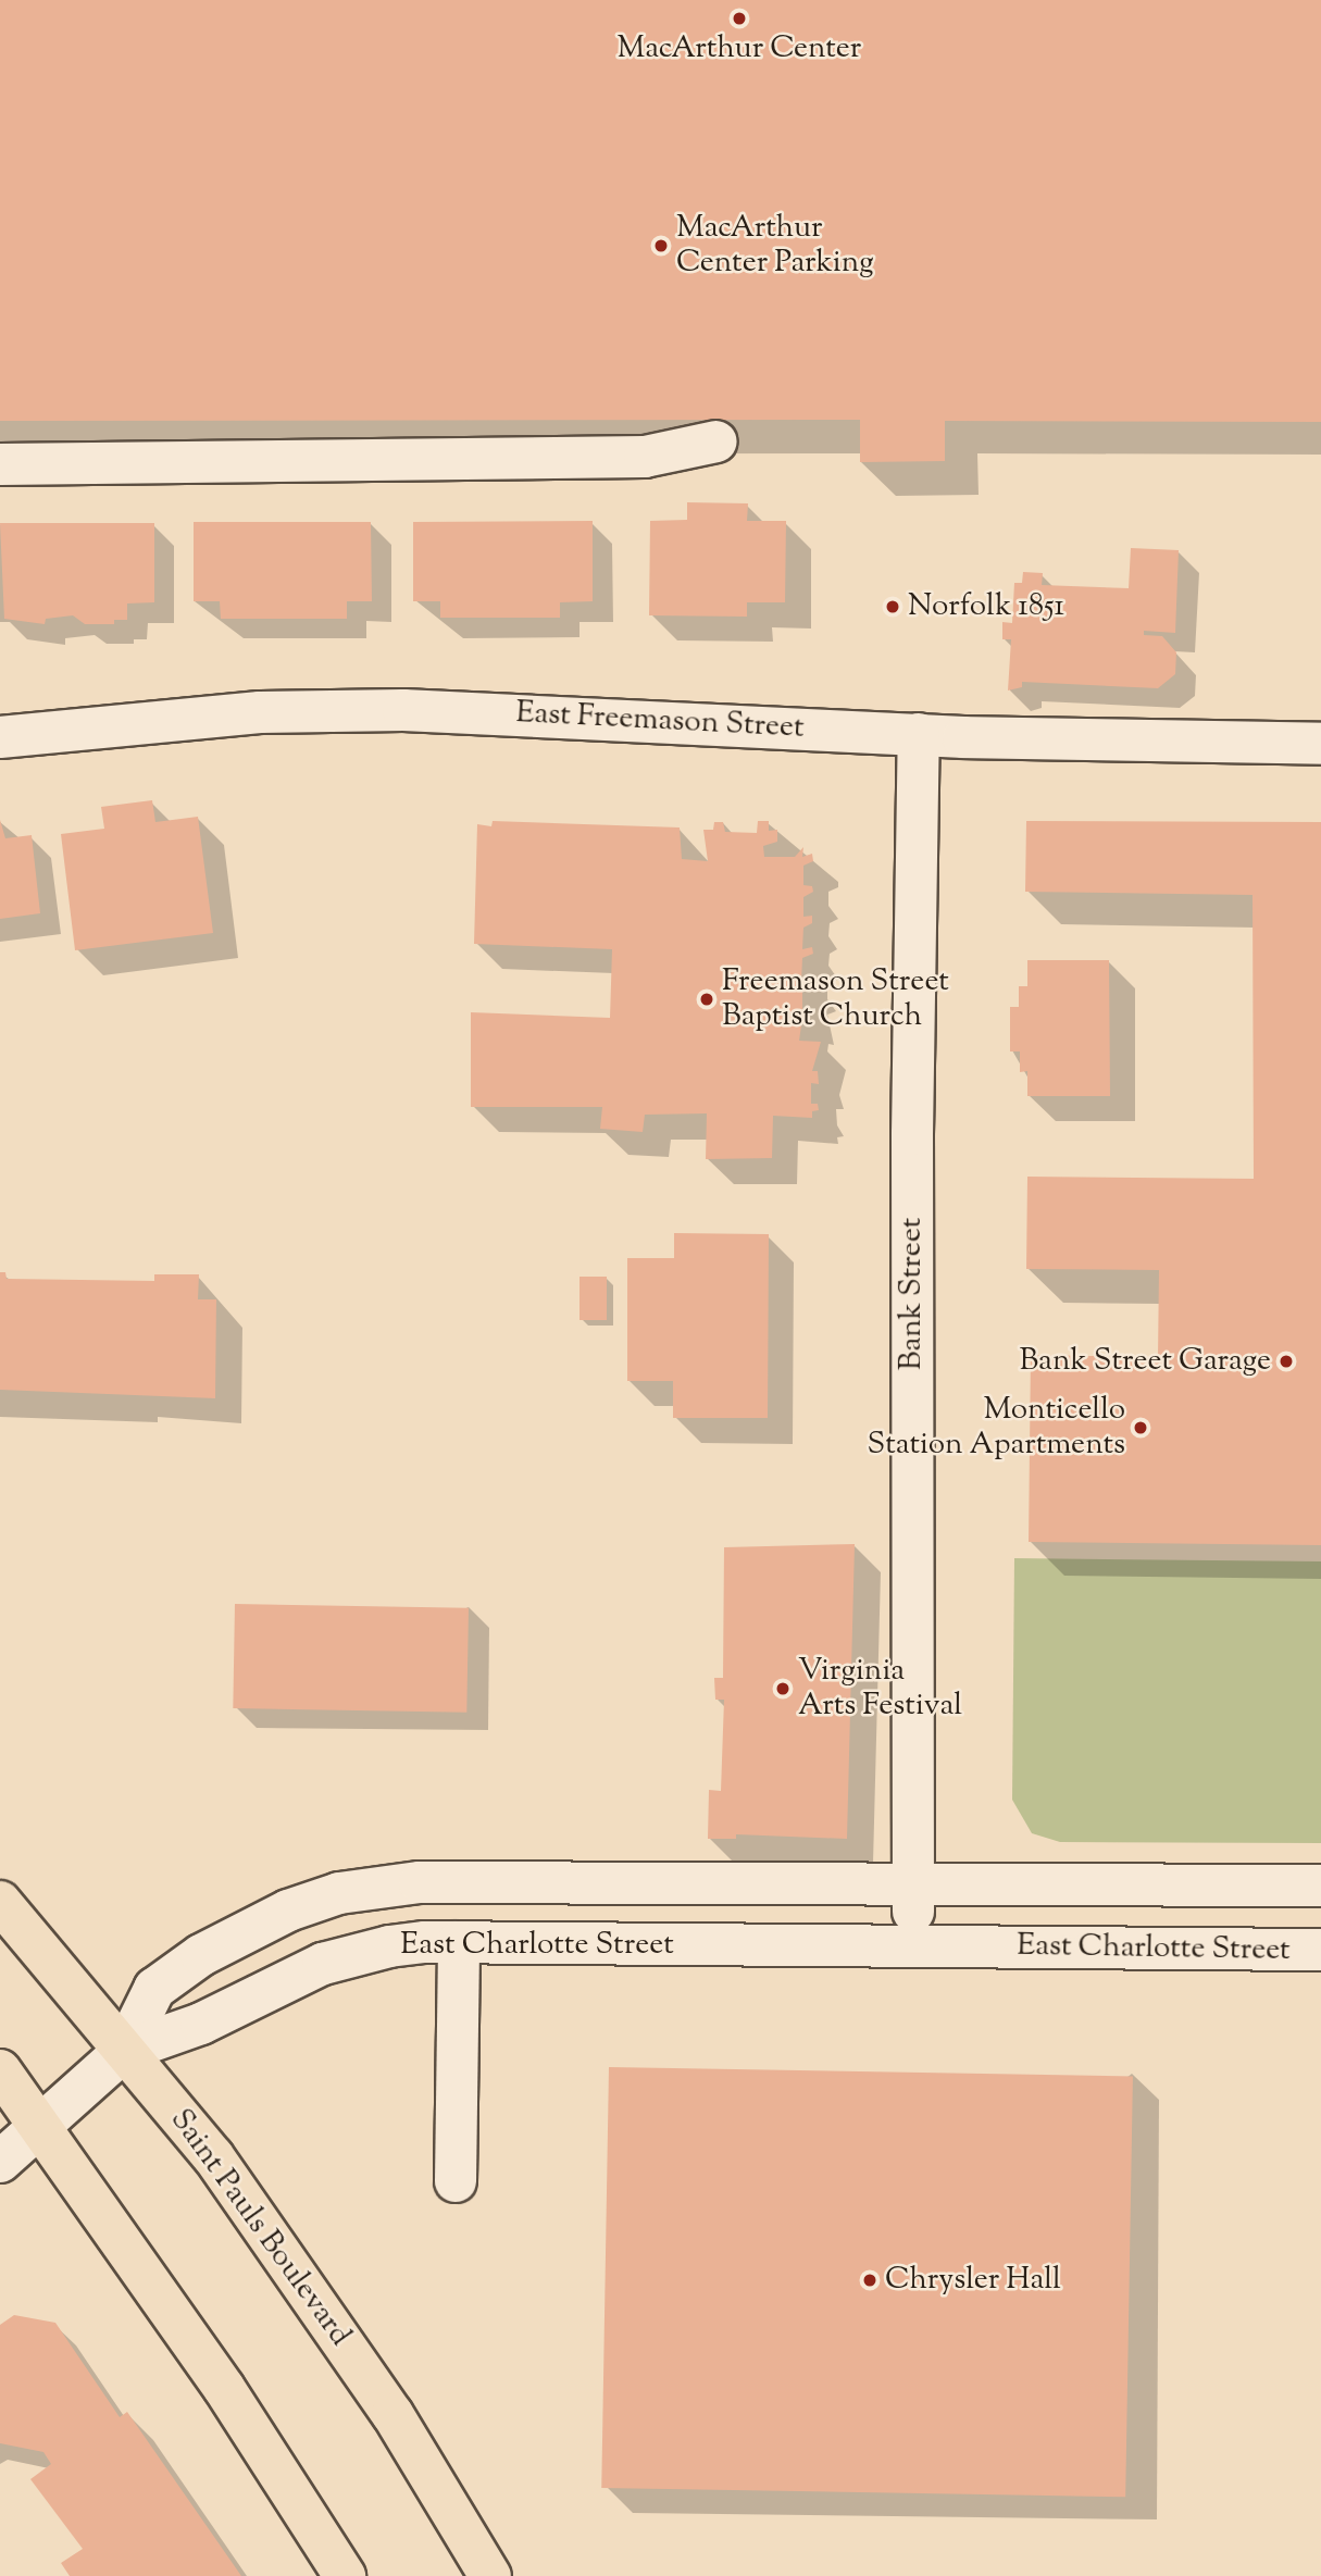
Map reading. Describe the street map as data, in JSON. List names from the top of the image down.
{
  "streets": {
    "main road": ["Saint Pauls Boulevard"],
    "street": ["East Freemason Street", "Bank Street", "East Charlotte Street"]
  },
  "crossings": [
    ["East Freemason Street", "Bank Street"],
    ["Bank Street", "East Charlotte Street"],
    ["East Charlotte Street", "Saint Pauls Boulevard"]
  ],
  "places": [
    "MacArthur Center",
    "MacArthur Center Parking",
    "Norfolk 1851",
    "Freemason Street Baptist Church",
    "Bank Street Garage",
    "Monticello Station Apartments",
    "Virginia Arts Festival",
    "Chrysler Hall"
  ]
}
